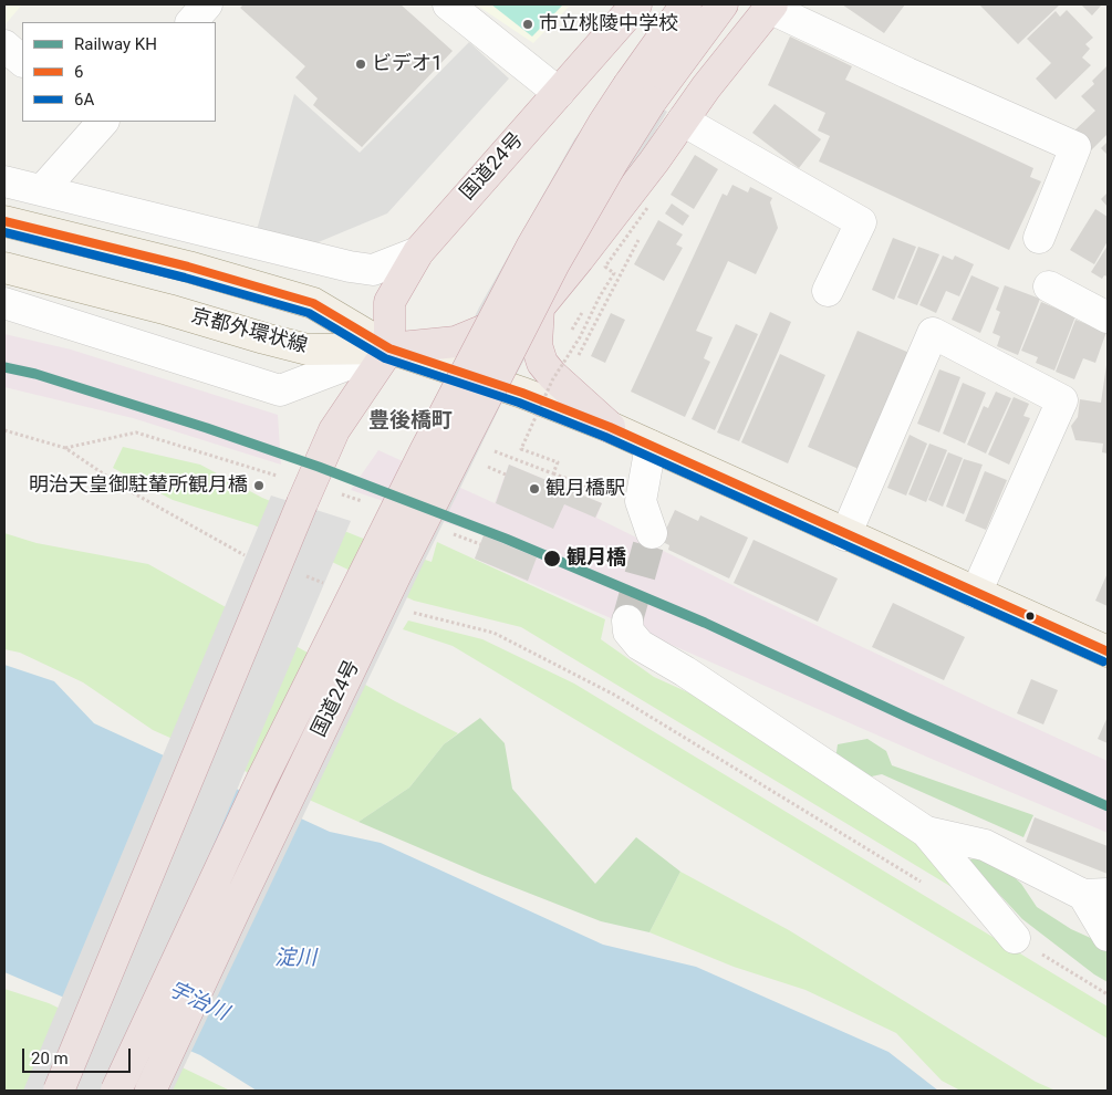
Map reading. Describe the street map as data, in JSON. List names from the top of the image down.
{
  "streets": {
    "highway": ["国道24号"],
    "main road": ["京都外環状線"]
  },
  "crossings": [
    ["国道24号", "京都外環状線"]
  ],
  "districts": ["豊後橋町"],
  "water": ["淀川", "宇治川"],
  "places": [
    "市立桃陵中学校",
    "ビデオ1",
    "明治天皇御駐輦所観月橋",
    "観月橋駅",
    "観月橋"
  ],
  "lines": ["transit line 6", "transit line 6A", "rail line KH"],
  "legend": ["Railway KH", "6", "6A"],
  "scale_bar": "20 m"
}
